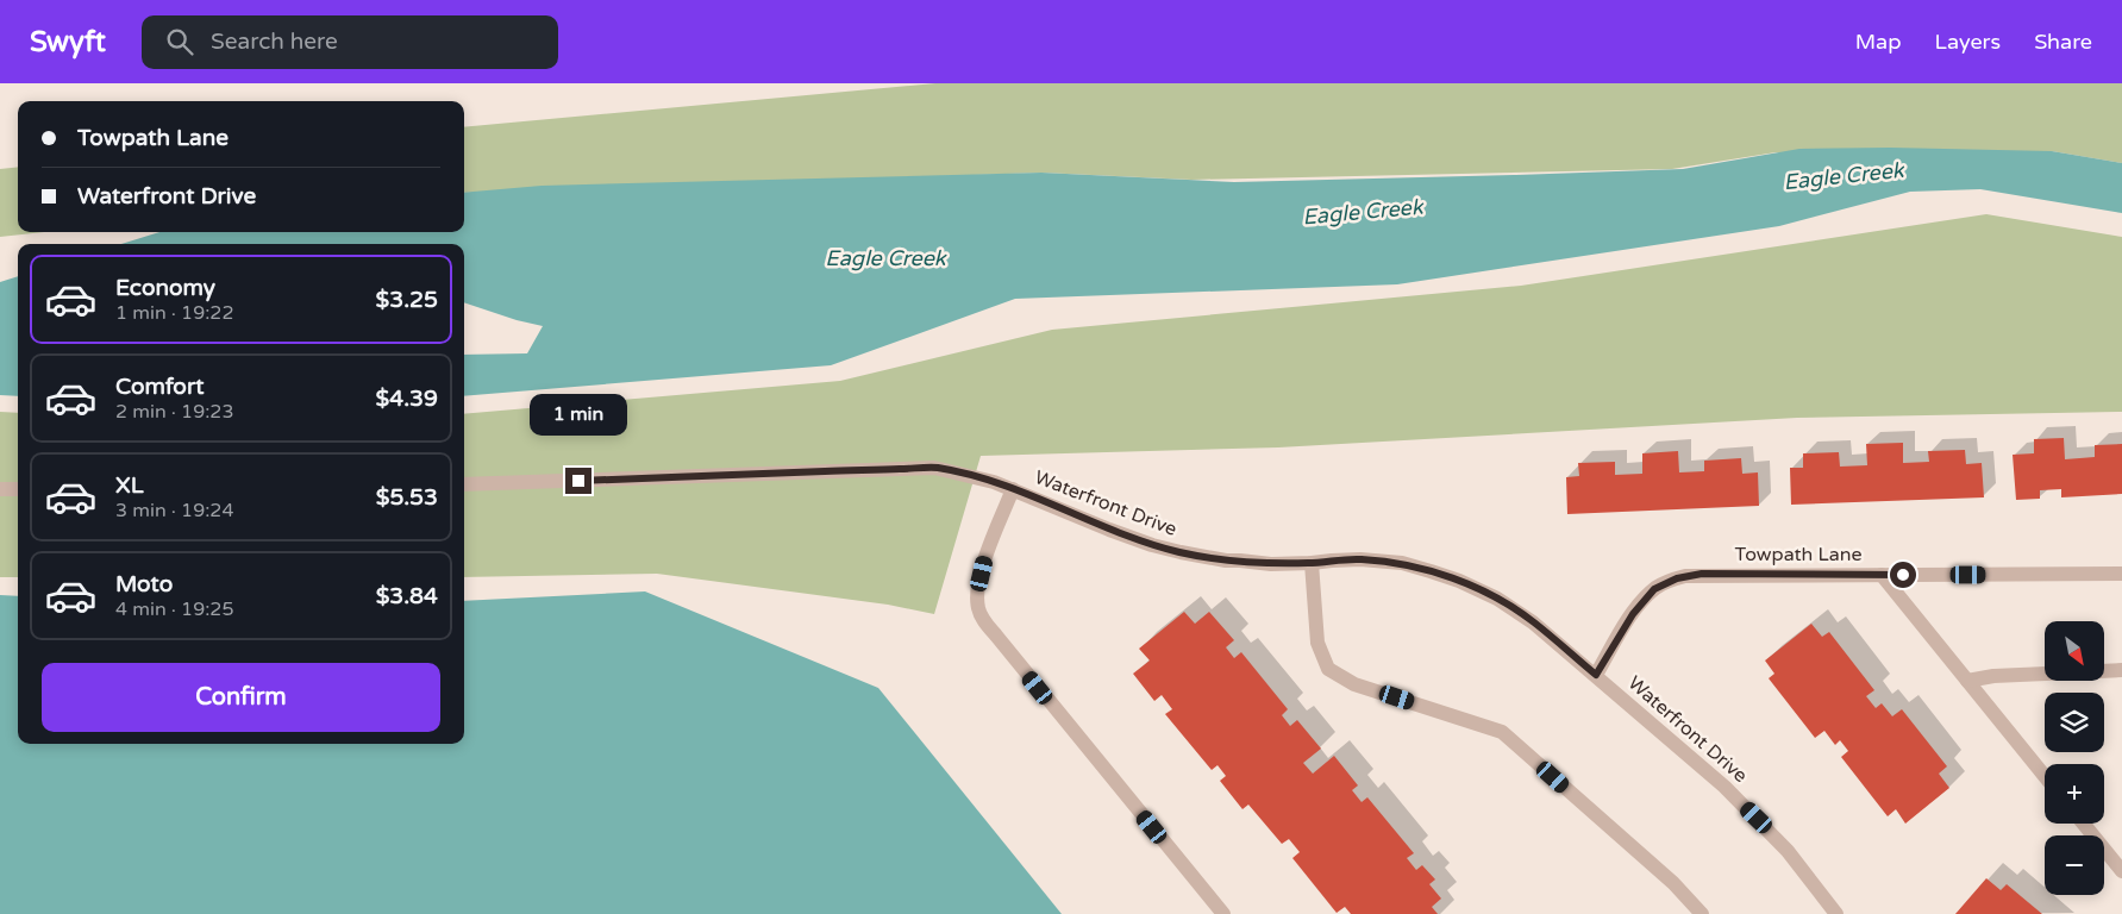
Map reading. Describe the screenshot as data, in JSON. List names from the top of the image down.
{
  "streets": {
    "street": ["Waterfront Drive", "Towpath Lane"]
  },
  "crossings": [
    ["Waterfront Drive", "Towpath Lane"]
  ],
  "water": ["Eagle Creek"],
  "north": "bottom right",
  "page": {
    "header": "Swyft",
    "search": "Search here",
    "nav": ["Map", "Layers", "Share"],
    "banner": ["Towpath Lane", "Waterfront Drive"],
    "list": [
      {
        "name": "Economy",
        "note": "1 min · 19:22",
        "value": "$3.25"
      },
      {
        "name": "Comfort",
        "note": "2 min · 19:23",
        "value": "$4.39"
      },
      {
        "name": "XL",
        "note": "3 min · 19:24",
        "value": "$5.53"
      },
      {
        "name": "Moto",
        "note": "4 min · 19:25",
        "value": "$3.84"
      }
    ],
    "bubble": "1 min",
    "map_buttons": ["+", "−"],
    "buttons": "Confirm"
  }
}
